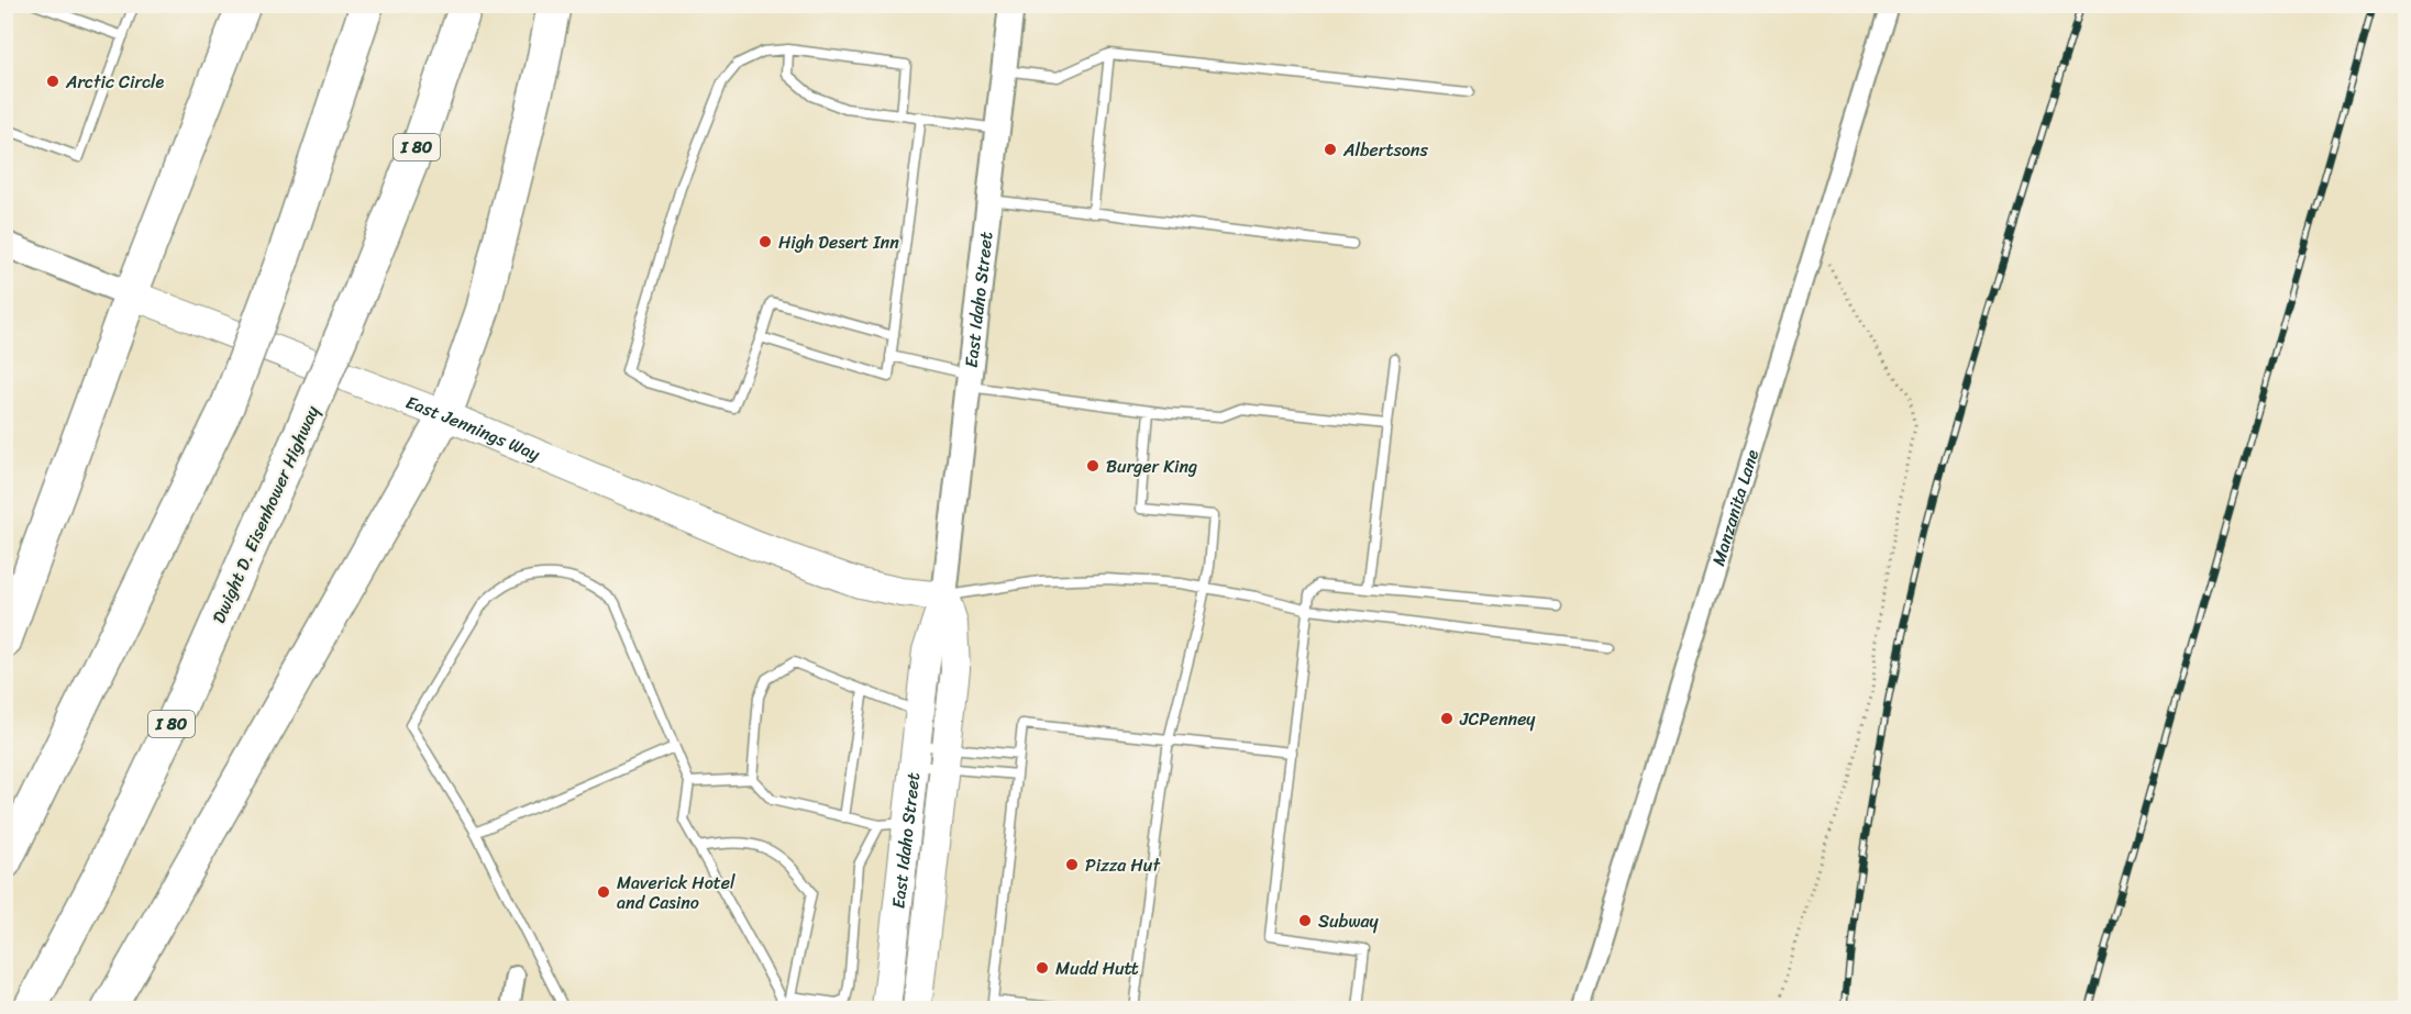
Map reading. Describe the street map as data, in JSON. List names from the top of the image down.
{
  "streets": {
    "highway": ["I 80", "Dwight D. Eisenhower Highway"],
    "main road": ["East Idaho Street", "East Jennings Way"],
    "street": ["Manzanita Lane"]
  },
  "crossings": [
    ["East Idaho Street", "East Jennings Way"]
  ],
  "places": [
    "Arctic Circle",
    "Albertsons",
    "High Desert Inn",
    "Burger King",
    "JCPenney",
    "Pizza Hut",
    "Maverick Hotel and Casino",
    "Subway",
    "Mudd Hutt"
  ]
}
